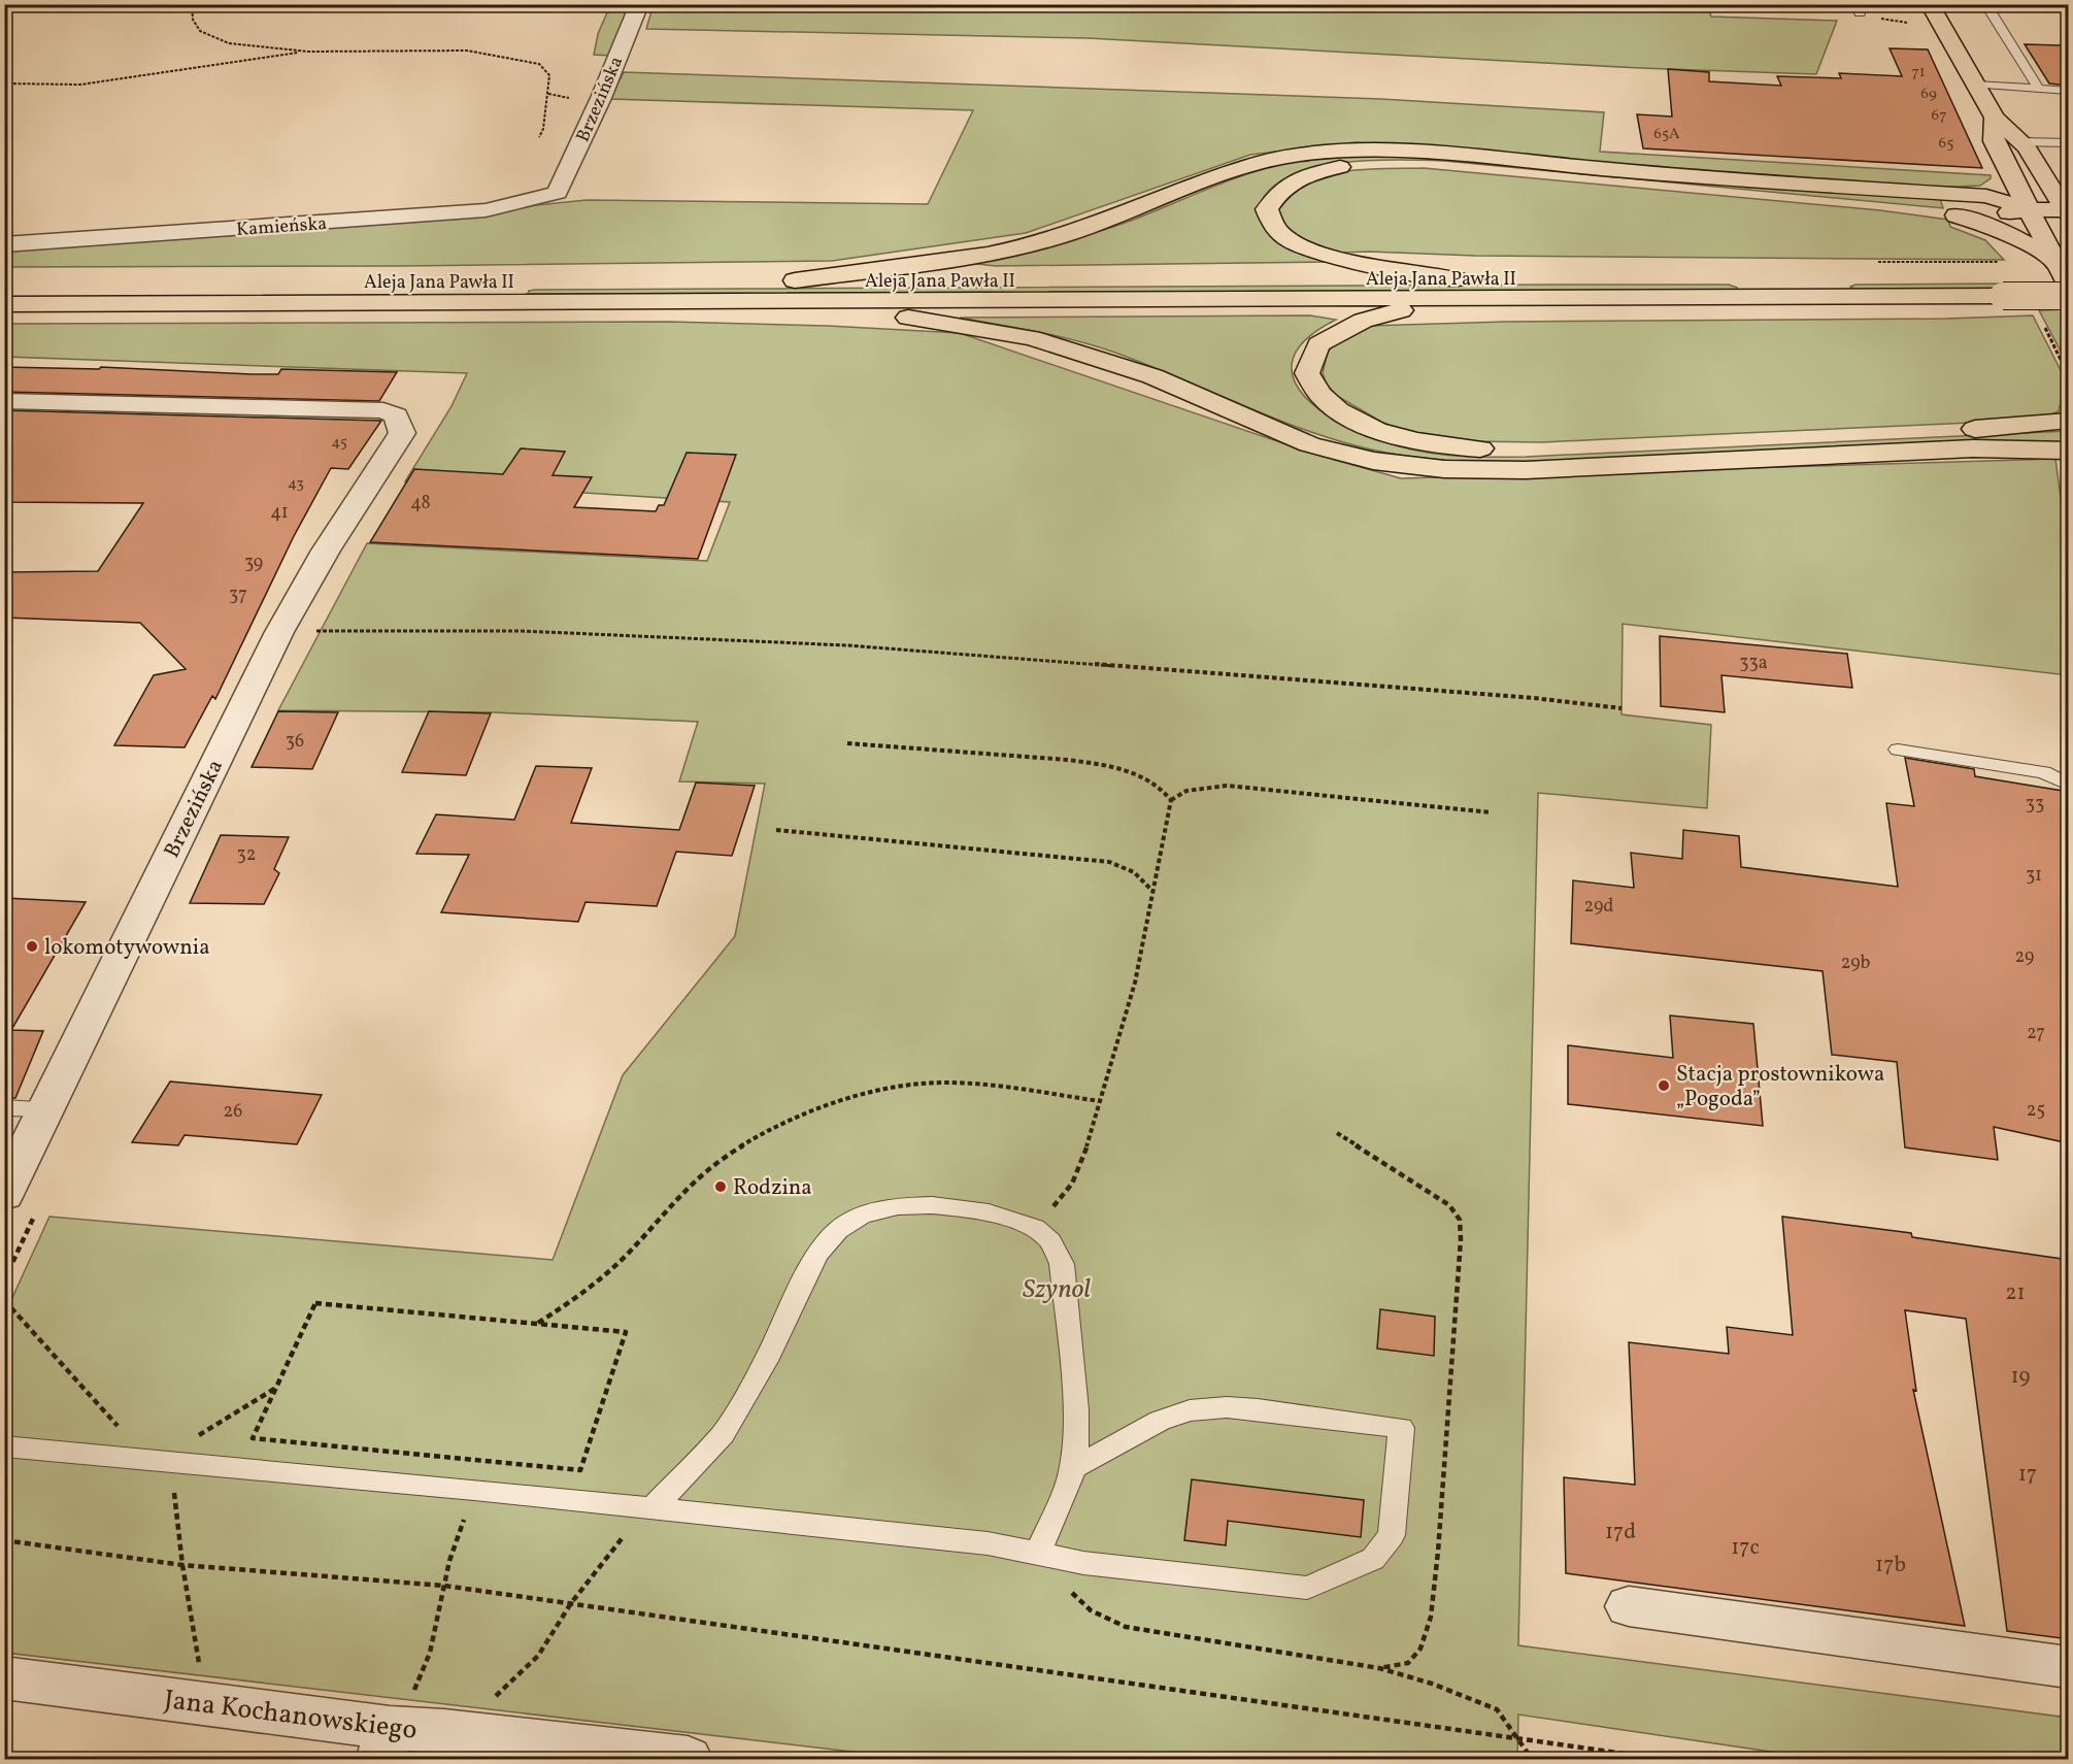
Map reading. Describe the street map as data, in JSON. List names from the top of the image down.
{
  "streets": {
    "main road": ["Aleja Jana Pawła II"],
    "street": ["Brzezińska", "Kamieńska", "Jana Kochanowskiego"]
  },
  "crossings": [
    ["Brzezińska", "Kamieńska"]
  ],
  "parks": ["Szynol"],
  "places": ["lokomotywownia", "Stacja prostownikowa „Pogoda”", "Rodzina"],
  "house_numbers": [
    "71",
    "69",
    "67",
    "65A",
    "65",
    "45",
    "43",
    "48",
    "41",
    "39",
    "37",
    "33a",
    "36",
    "33",
    "32",
    "31",
    "29d",
    "29",
    "29b",
    "27",
    "25",
    "26",
    "21",
    "19",
    "17",
    "17d",
    "17c",
    "17b"
  ]
}
